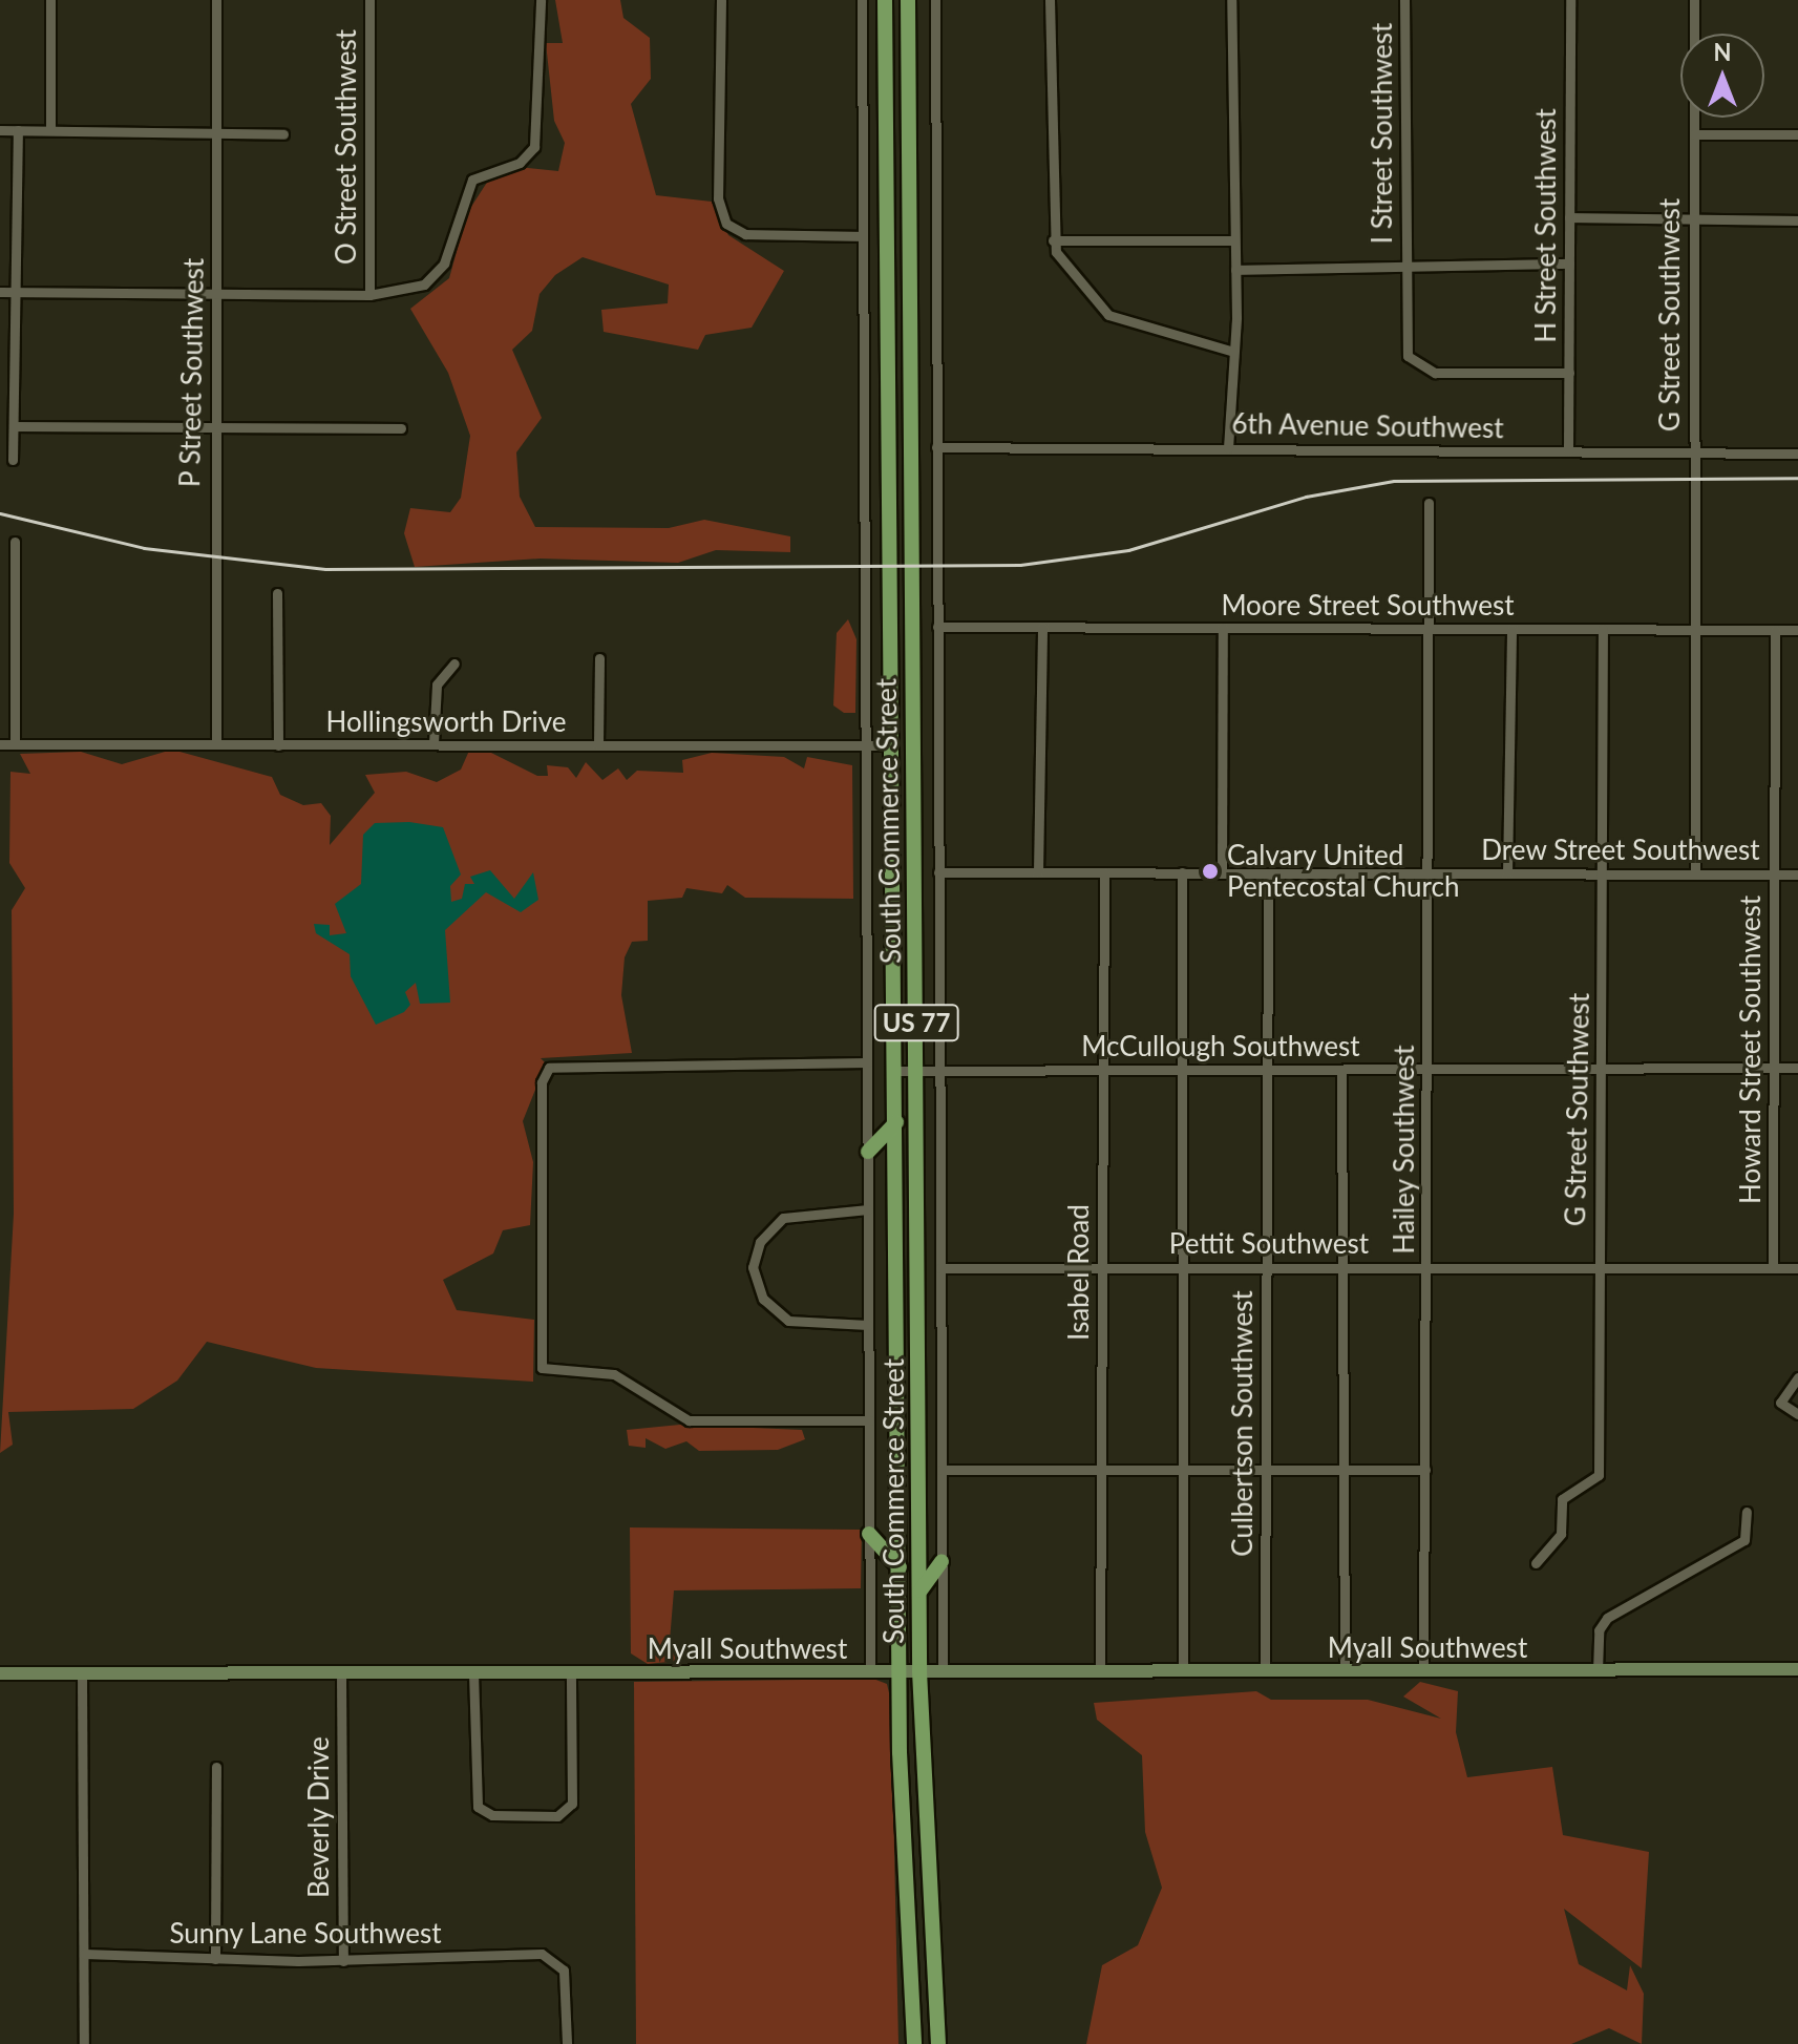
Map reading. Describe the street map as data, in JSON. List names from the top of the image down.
{
  "streets": {
    "main road": ["South Commerce Street", "US 77"],
    "street": [
      "I Street Southwest",
      "O Street Southwest",
      "H Street Southwest",
      "G Street Southwest",
      "P Street Southwest",
      "6th Avenue Southwest",
      "Moore Street Southwest",
      "Hollingsworth Drive",
      "Drew Street Southwest",
      "McCullough Southwest",
      "Howard Street Southwest",
      "Hailey Southwest",
      "Pettit Southwest",
      "Isabel Road",
      "Culbertson Southwest",
      "Myall Southwest",
      "Beverly Drive",
      "Sunny Lane Southwest"
    ]
  },
  "crossings": [
    ["I Street Southwest", "H Street Southwest"],
    ["H Street Southwest", "6th Avenue Southwest"],
    ["G Street Southwest", "6th Avenue Southwest"],
    ["G Street Southwest", "Moore Street Southwest"],
    ["G Street Southwest", "Drew Street Southwest"],
    ["G Street Southwest", "McCullough Southwest"],
    ["G Street Southwest", "Pettit Southwest"],
    ["P Street Southwest", "Hollingsworth Drive"],
    ["Moore Street Southwest", "Howard Street Southwest"],
    ["Moore Street Southwest", "Hailey Southwest"],
    ["Hollingsworth Drive", "South Commerce Street"],
    ["South Commerce Street", "McCullough Southwest"],
    ["South Commerce Street", "Myall Southwest"],
    ["Drew Street Southwest", "Howard Street Southwest"],
    ["Drew Street Southwest", "Hailey Southwest"],
    ["Drew Street Southwest", "Isabel Road"],
    ["Drew Street Southwest", "Culbertson Southwest"],
    ["McCullough Southwest", "Howard Street Southwest"],
    ["McCullough Southwest", "Hailey Southwest"],
    ["McCullough Southwest", "Isabel Road"],
    ["McCullough Southwest", "Culbertson Southwest"],
    ["Howard Street Southwest", "Pettit Southwest"],
    ["Hailey Southwest", "Pettit Southwest"],
    ["Hailey Southwest", "Myall Southwest"],
    ["Pettit Southwest", "Isabel Road"],
    ["Pettit Southwest", "Culbertson Southwest"],
    ["Isabel Road", "Myall Southwest"],
    ["Culbertson Southwest", "Myall Southwest"],
    ["Myall Southwest", "Beverly Drive"],
    ["Beverly Drive", "Sunny Lane Southwest"]
  ],
  "places": ["Calvary United Pentecostal Church"],
  "north": "top"
}
